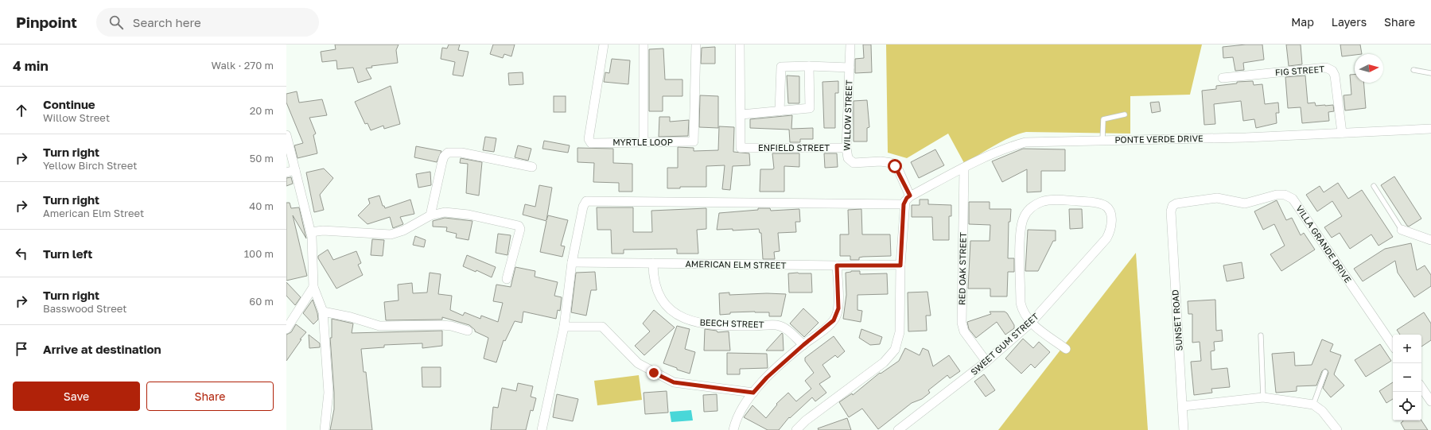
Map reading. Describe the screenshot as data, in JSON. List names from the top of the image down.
{
  "streets": {
    "street": [
      "FIG STREET",
      "WILLOW STREET",
      "PONTE VERDE DRIVE",
      "MYRTLE LOOP",
      "ENFIELD STREET",
      "VILLA GRANDE DRIVE",
      "AMERICAN ELM STREET",
      "RED OAK STREET",
      "SUNSET ROAD",
      "BEECH STREET",
      "SWEET GUM STREET"
    ]
  },
  "crossings": [
    ["FIG STREET", "PONTE VERDE DRIVE"],
    ["WILLOW STREET", "PONTE VERDE DRIVE"],
    ["WILLOW STREET", "ENFIELD STREET"],
    ["PONTE VERDE DRIVE", "RED OAK STREET"],
    ["VILLA GRANDE DRIVE", "SUNSET ROAD"],
    ["AMERICAN ELM STREET", "BEECH STREET"],
    ["RED OAK STREET", "SWEET GUM STREET"]
  ],
  "north": "right",
  "page": {
    "header": "Pinpoint",
    "search": "Search here",
    "nav": ["Map", "Layers", "Share"],
    "heading": ["4 min", "Walk · 270 m"],
    "list": [
      ["Continue", "Willow Street", "20 m"],
      ["Turn right", "Yellow Birch Street", "50 m"],
      ["Turn right", "American Elm Street", "40 m"],
      ["Turn left", "100 m"],
      ["Turn right", "Basswood Street", "60 m"],
      "Arrive at destination"
    ],
    "map_buttons": ["+", "−"],
    "buttons": ["Save", "Share"]
  }
}
